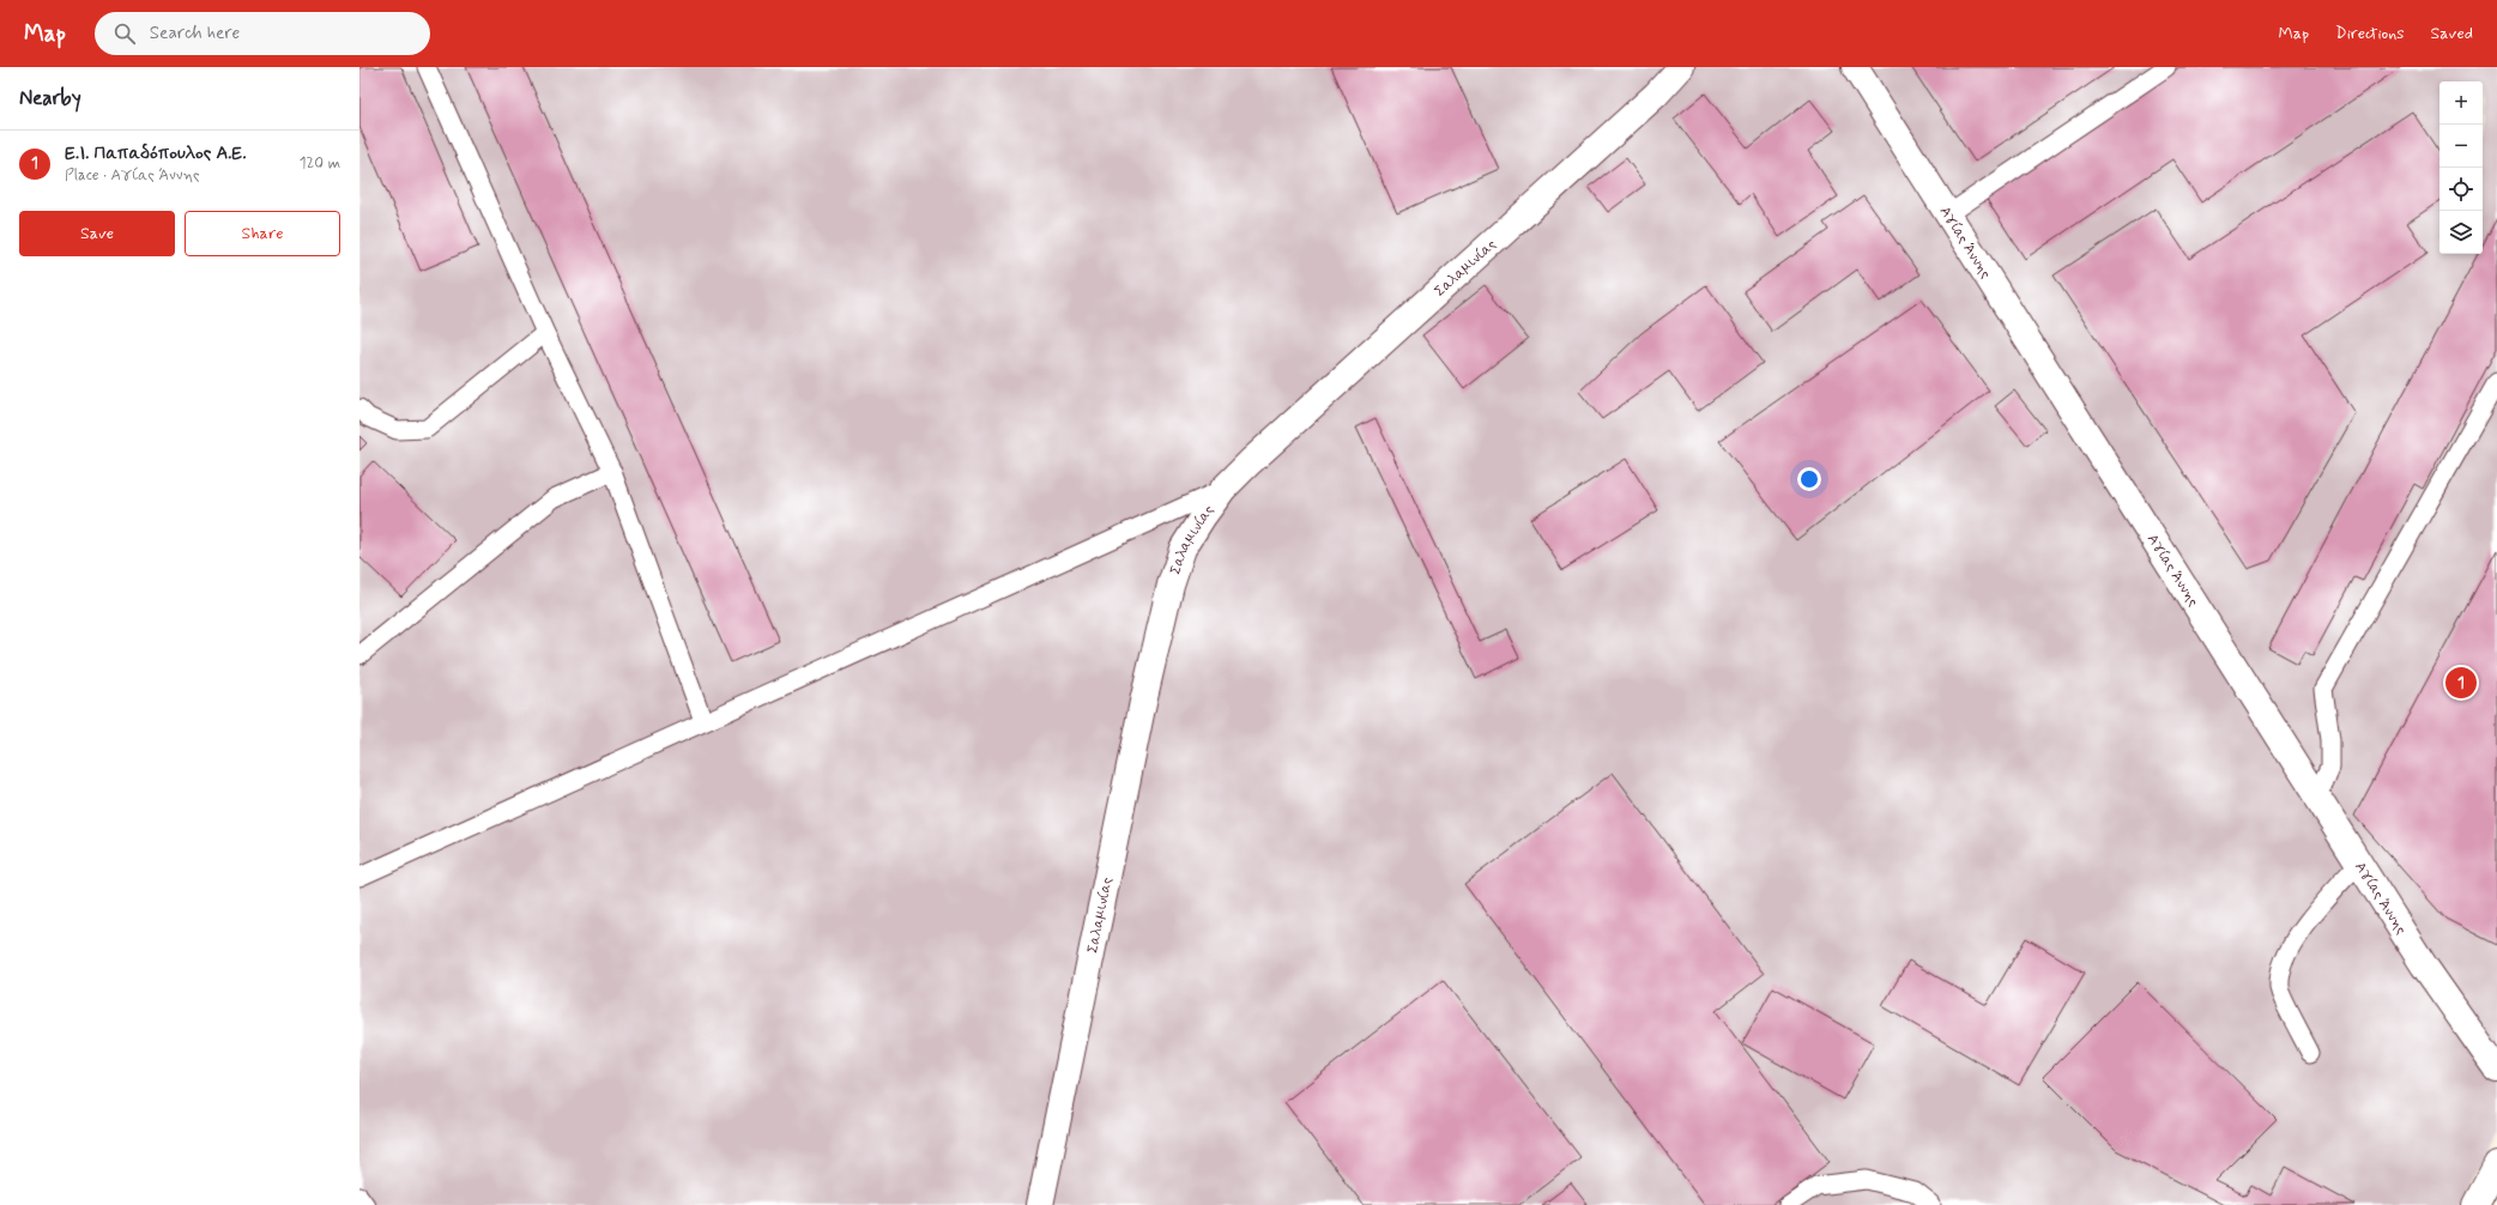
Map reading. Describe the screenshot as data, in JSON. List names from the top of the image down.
{
  "streets": {
    "street": ["Αγίας Άννης", "Σαλαμινίας"]
  },
  "page": {
    "header": "Map",
    "search": "Search here",
    "nav": ["Map", "Directions", "Saved"],
    "heading": "Nearby",
    "map_buttons": ["+", "−"],
    "list": [
      {
        "mark": "1",
        "name": "Ε.Ι. Παπαδόπουλος Α.Ε.",
        "note": "Place · Αγίας Άννης",
        "value": "120 m"
      }
    ],
    "buttons": ["Save", "Share"],
    "pins": "1"
  }
}
